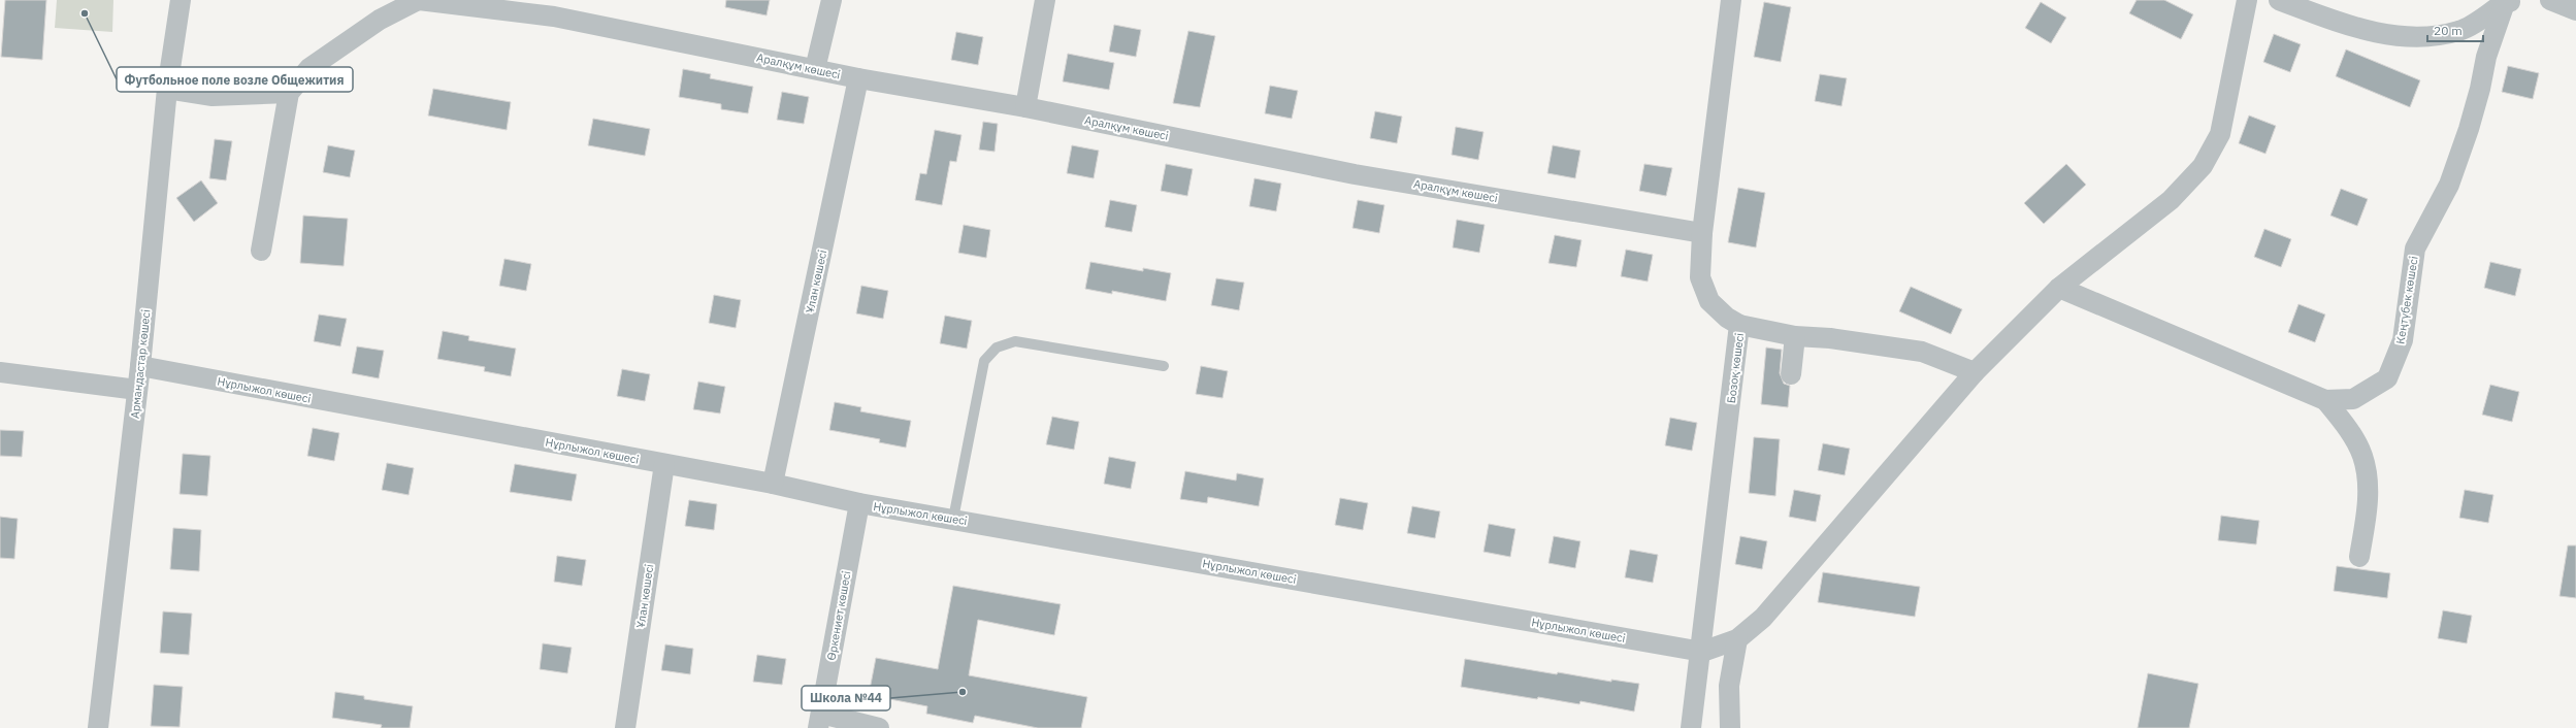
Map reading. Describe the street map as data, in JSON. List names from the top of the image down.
{
  "streets": {
    "street": [
      "Аралқұм көшесі",
      "Ұлан көшесі",
      "Кеңтүбек көшесі",
      "Армандастар көшесі",
      "Бозоқ көшесі",
      "Нұрлыжол көшесі",
      "Өркениет көшесі"
    ]
  },
  "crossings": [
    ["Аралқұм көшесі", "Ұлан көшесі"],
    ["Аралқұм көшесі", "Бозоқ көшесі"],
    ["Ұлан көшесі", "Нұрлыжол көшесі"],
    ["Армандастар көшесі", "Нұрлыжол көшесі"],
    ["Бозоқ көшесі", "Нұрлыжол көшесі"],
    ["Нұрлыжол көшесі", "Өркениет көшесі"]
  ],
  "places": ["Футбольное поле возле Общежития", "Школа №44"],
  "scale_bar": "20 m"
}
